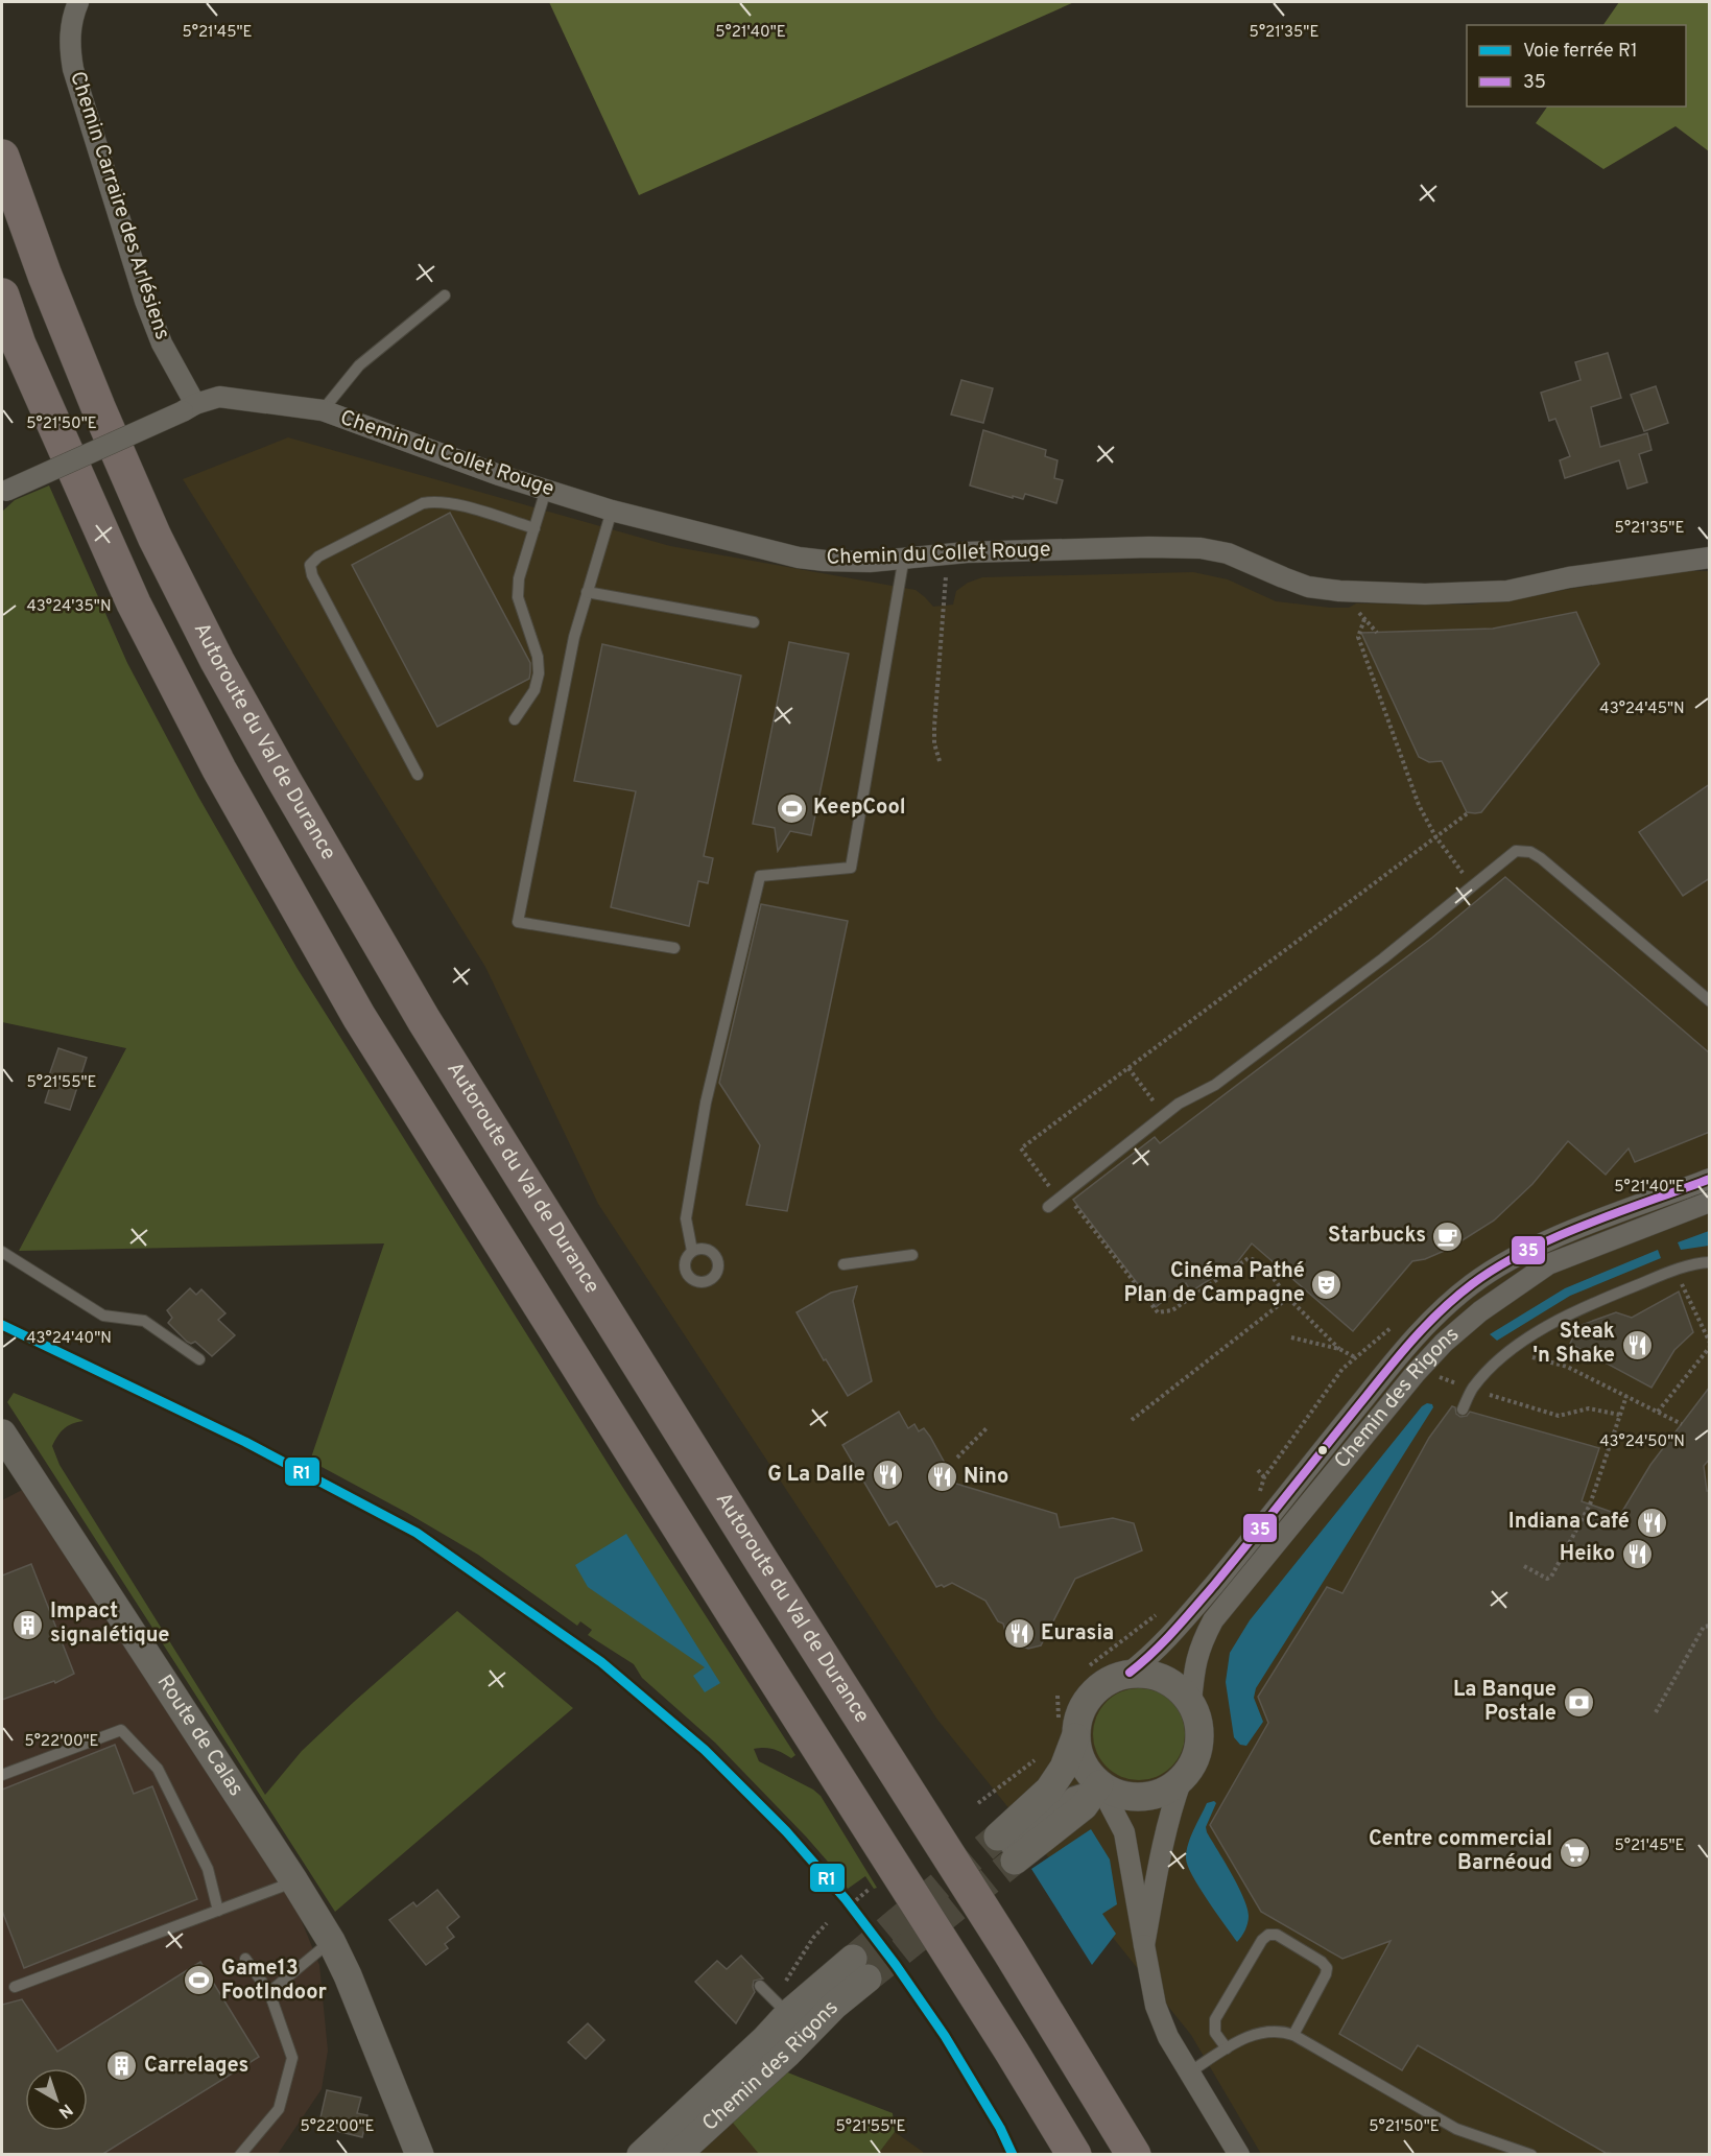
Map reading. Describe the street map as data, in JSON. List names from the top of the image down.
{
  "streets": {
    "highway": ["Autoroute du Val de Durance"],
    "street": [
      "Chemin Carraire des Arlésiens",
      "Chemin du Collet Rouge",
      "Chemin des Rigons",
      "Route de Calas"
    ]
  },
  "crossings": [
    ["Chemin Carraire des Arlésiens", "Chemin du Collet Rouge"]
  ],
  "places": {
    "sports": ["KeepCool", "Game13 FootIndoor"],
    "cafe": ["Starbucks"],
    "theatre": ["Cinéma Pathé Plan de Campagne"],
    "restaurant": [
      "Steak 'n Shake",
      "G La Dalle",
      "Nino",
      "Indiana Café",
      "Heiko",
      "Eurasia"
    ],
    "building": ["Impact signalétique", "Carrelages"],
    "bank": ["La Banque Postale"],
    "supermarket": ["Centre commercial Barnéoud"]
  },
  "lines": ["transit line 35", "rail line R1"],
  "legend": ["Voie ferrée R1", "35"],
  "north": "bottom right",
  "coordinates": [
    "5°21'45\"E",
    "5°21'40\"E",
    "5°21'35\"E",
    "5°21'50\"E",
    "43°24'35\"N",
    "43°24'45\"N",
    "5°21'55\"E",
    "43°24'40\"N",
    "43°24'50\"N",
    "5°22'00\"E"
  ]
}
